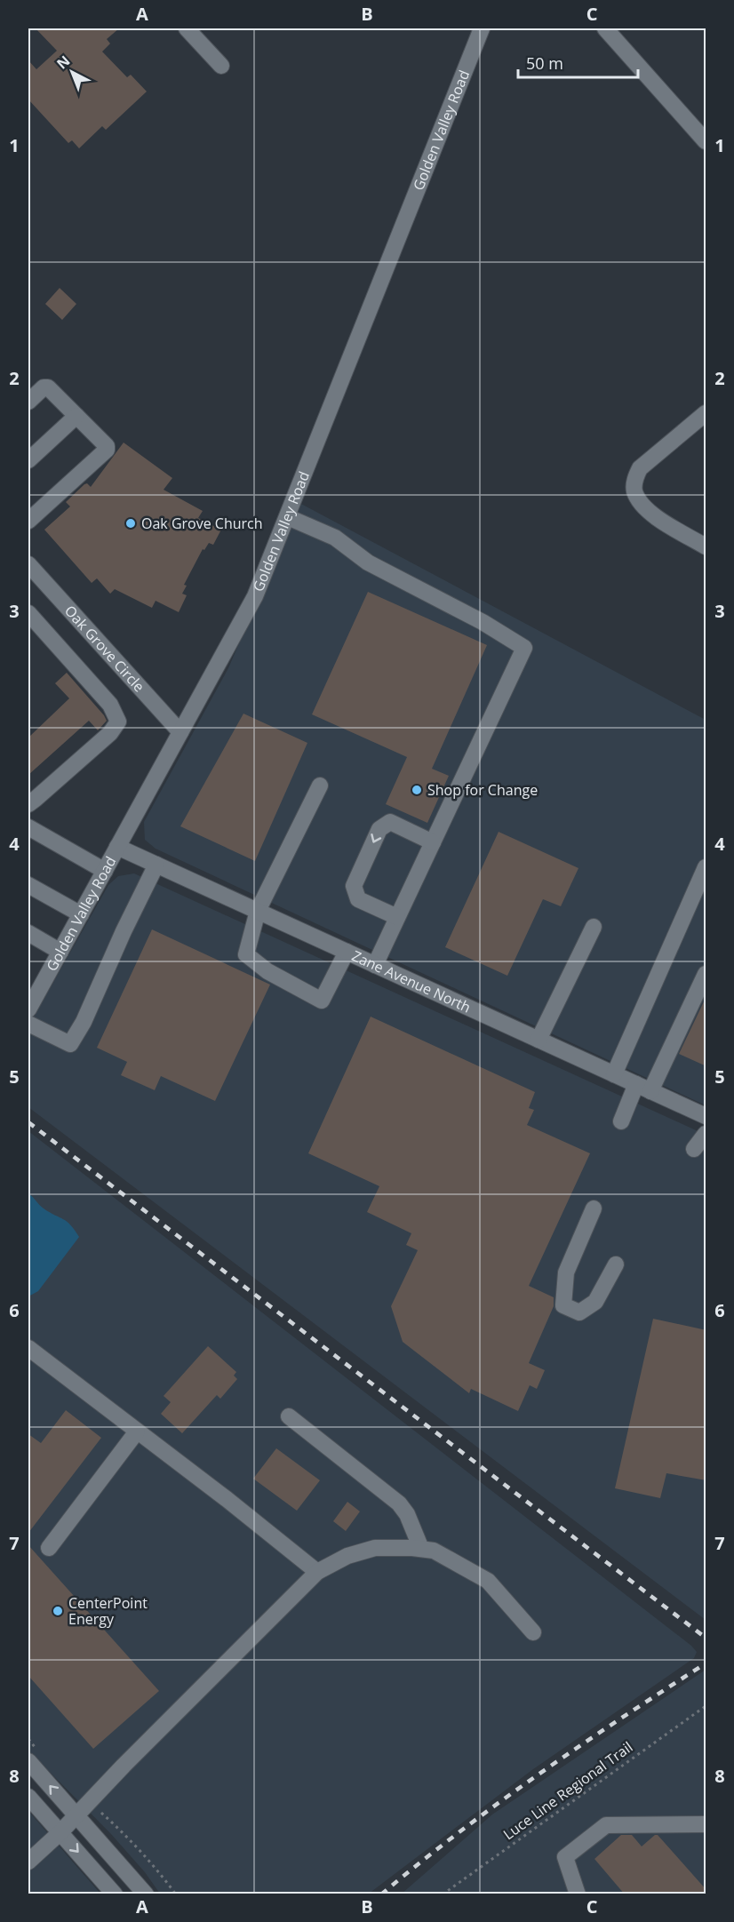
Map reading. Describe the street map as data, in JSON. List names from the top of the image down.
{
  "streets": {
    "street": ["Golden Valley Road", "Oak Grove Circle", "Zane Avenue North"],
    "path": ["Luce Line Regional Trail"]
  },
  "crossings": [
    ["Golden Valley Road", "Oak Grove Circle"],
    ["Golden Valley Road", "Zane Avenue North"]
  ],
  "places": ["Oak Grove Church", "Shop for Change", "CenterPoint Energy"],
  "scale_bar": "50 m",
  "north": "top left",
  "grid": {
    "columns": ["A", "B", "C"],
    "rows": [
      "1",
      "2",
      "3",
      "4",
      "5",
      "6",
      "7",
      "8"
    ]
  }
}
